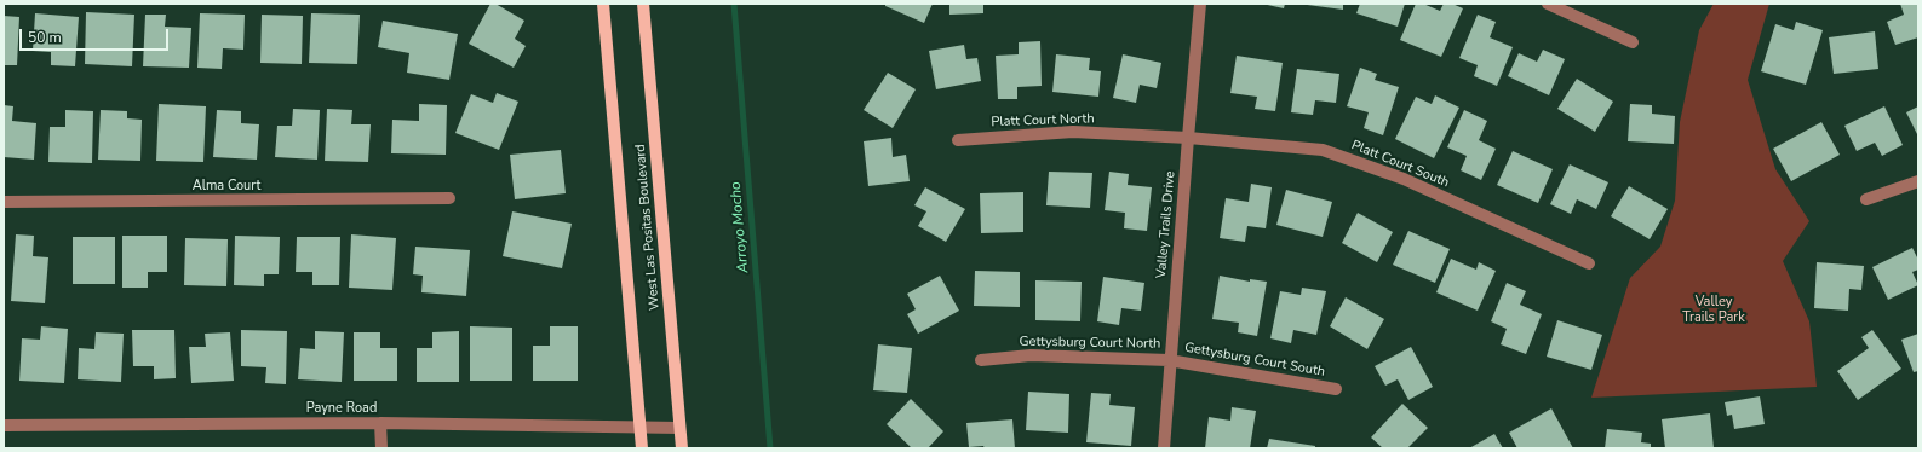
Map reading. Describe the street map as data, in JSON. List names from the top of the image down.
{
  "streets": {
    "main road": ["West Las Positas Boulevard"],
    "street": [
      "Platt Court North",
      "Platt Court South",
      "Alma Court",
      "Valley Trails Drive",
      "Gettysburg Court North",
      "Gettysburg Court South",
      "Payne Road"
    ]
  },
  "crossings": [
    ["Platt Court North", "Platt Court South"],
    ["Platt Court North", "Valley Trails Drive"],
    ["Platt Court South", "Valley Trails Drive"],
    ["Valley Trails Drive", "Gettysburg Court North"],
    ["Valley Trails Drive", "Gettysburg Court South"],
    ["West Las Positas Boulevard", "Payne Road"],
    ["Gettysburg Court North", "Gettysburg Court South"]
  ],
  "water": ["Arroyo Mocho"],
  "parks": ["Valley Trails Park"],
  "scale_bar": "50 m"
}
